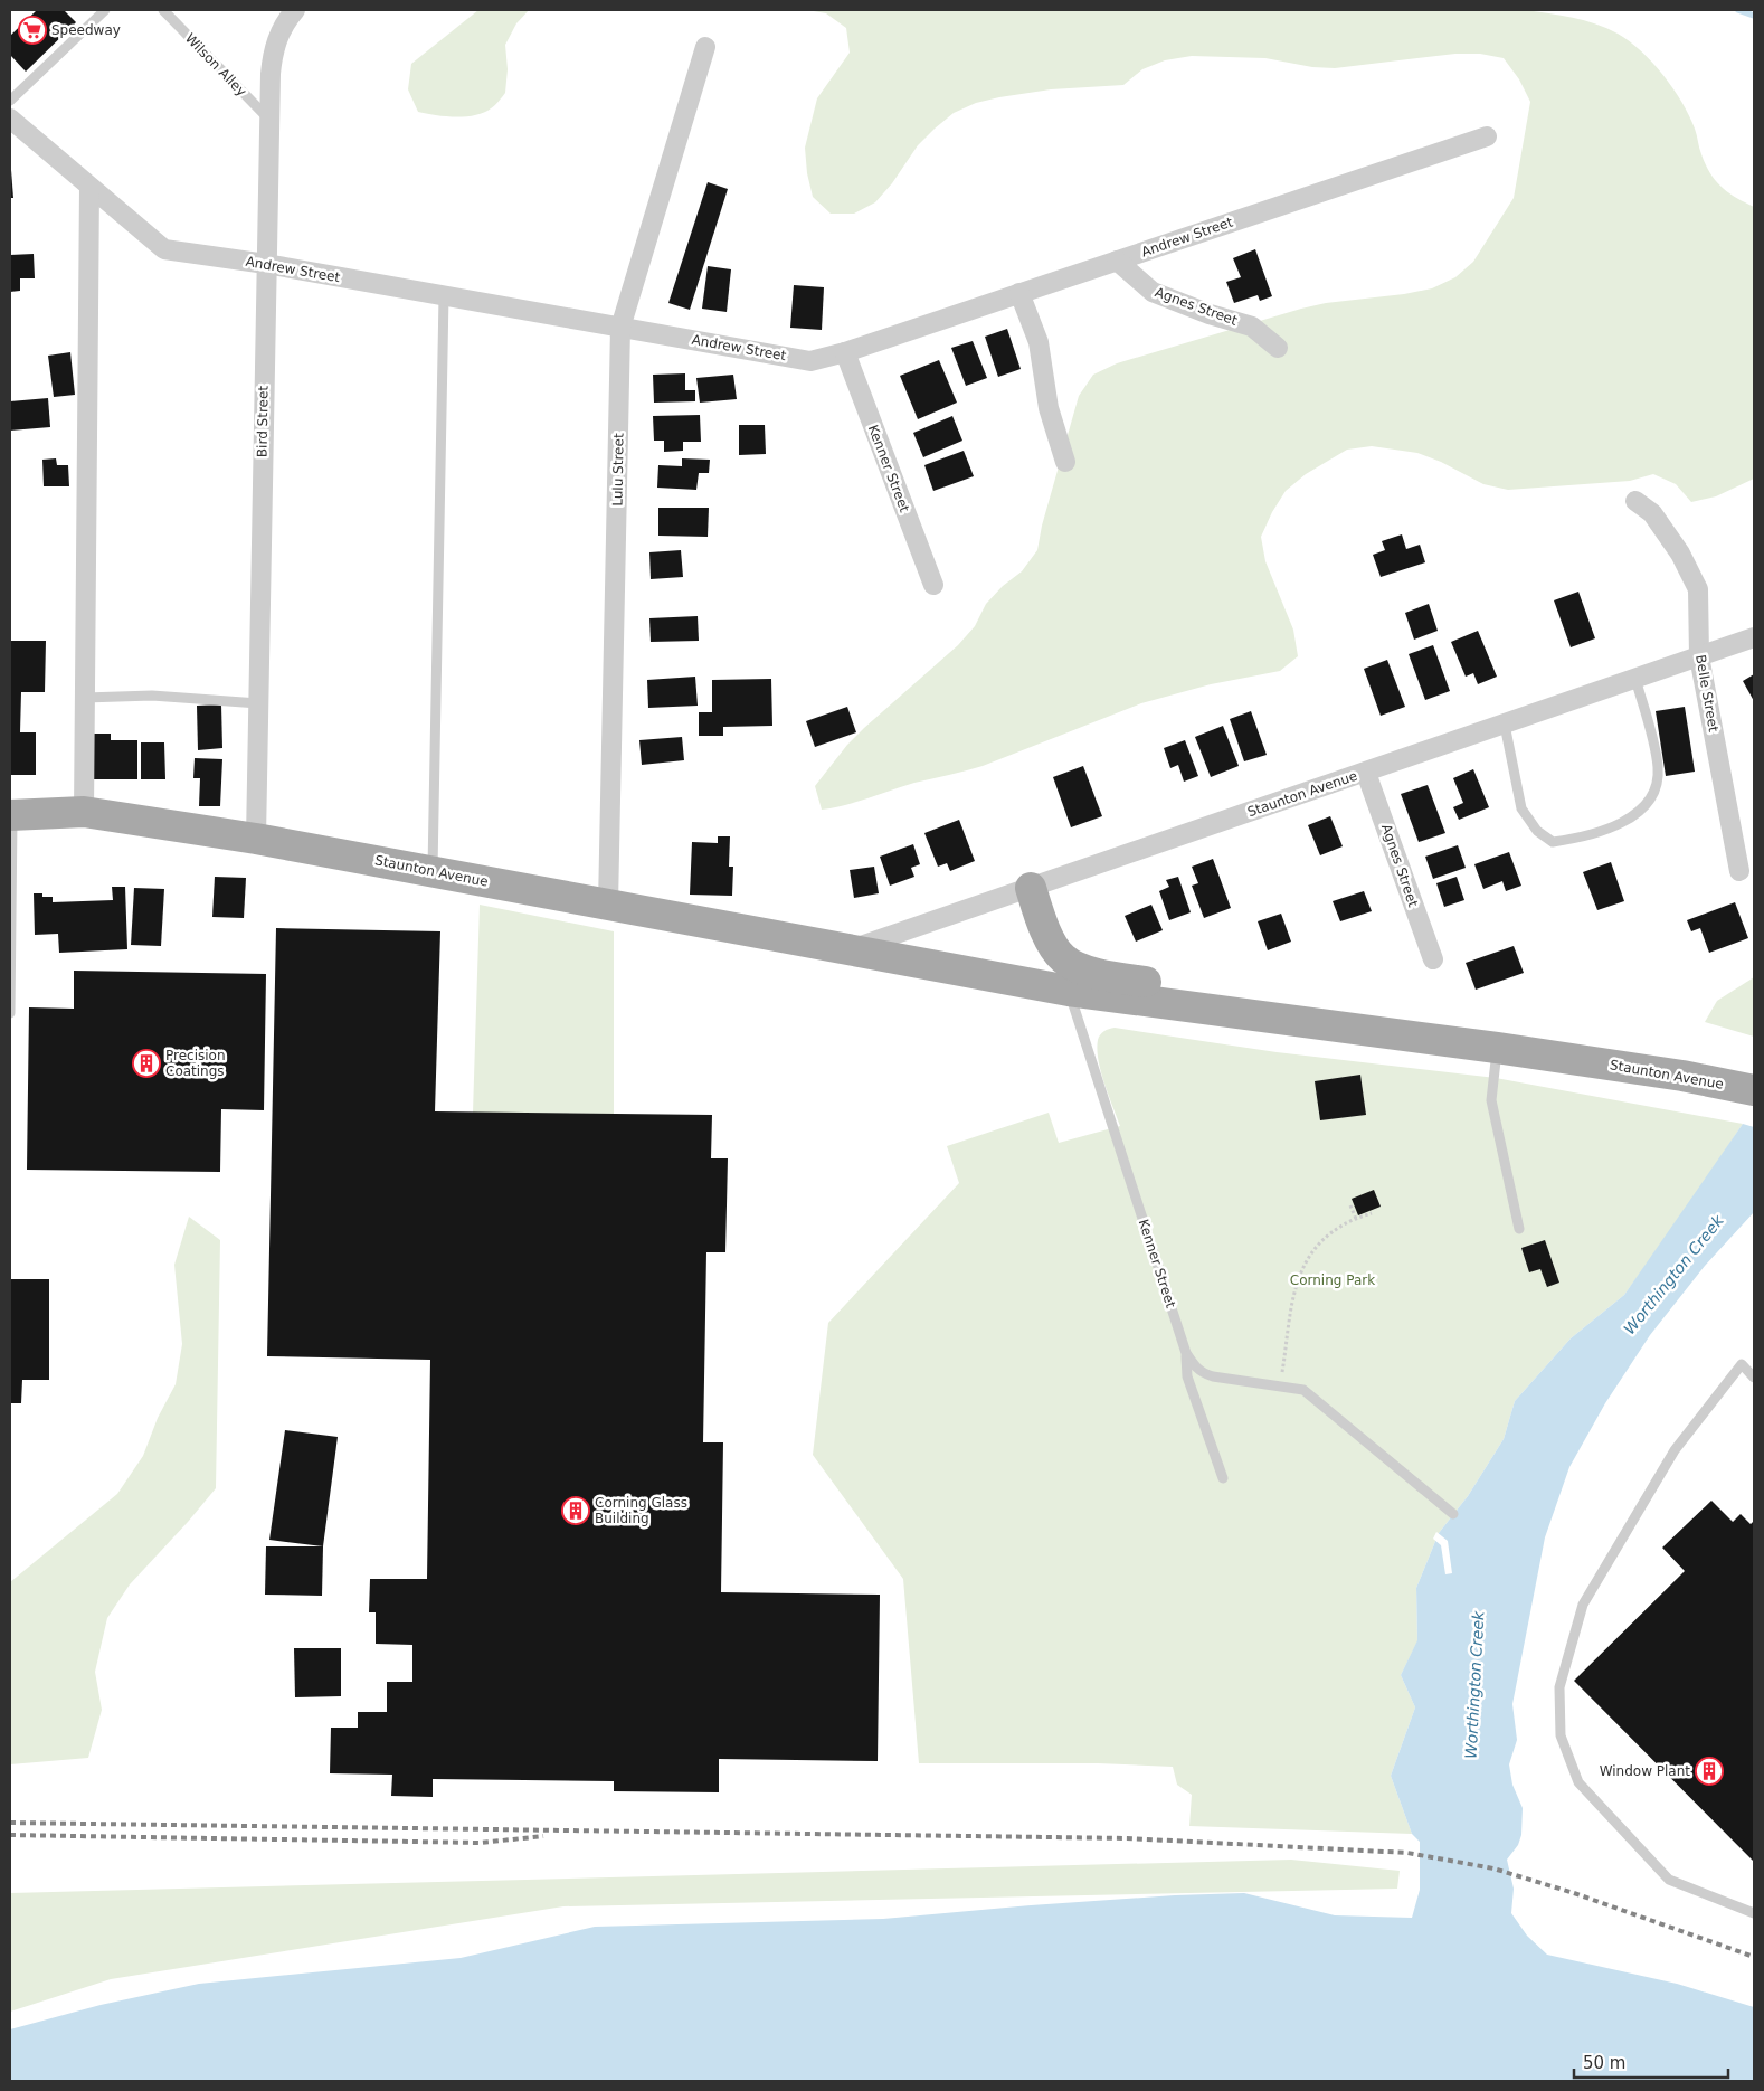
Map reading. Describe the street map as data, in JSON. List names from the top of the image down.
{
  "streets": {
    "main road": ["Staunton Avenue"],
    "street": [
      "Andrew Street",
      "Agnes Street",
      "Bird Street",
      "Kenner Street",
      "Lulu Street",
      "Belle Street"
    ],
    "lane": ["Wilson Alley"]
  },
  "crossings": [
    ["Wilson Alley", "Bird Street"],
    ["Andrew Street", "Agnes Street"],
    ["Andrew Street", "Bird Street"],
    ["Andrew Street", "Kenner Street"],
    ["Andrew Street", "Lulu Street"],
    ["Agnes Street", "Staunton Avenue"],
    ["Bird Street", "Staunton Avenue"],
    ["Kenner Street", "Staunton Avenue"],
    ["Lulu Street", "Staunton Avenue"],
    ["Belle Street", "Staunton Avenue"]
  ],
  "water": ["Worthington Creek"],
  "parks": ["Corning Park"],
  "places": {
    "supermarket": ["Speedway"],
    "building": ["Precision Coatings", "Corning Glass Building", "Window Plant"]
  },
  "scale_bar": "50 m"
}
